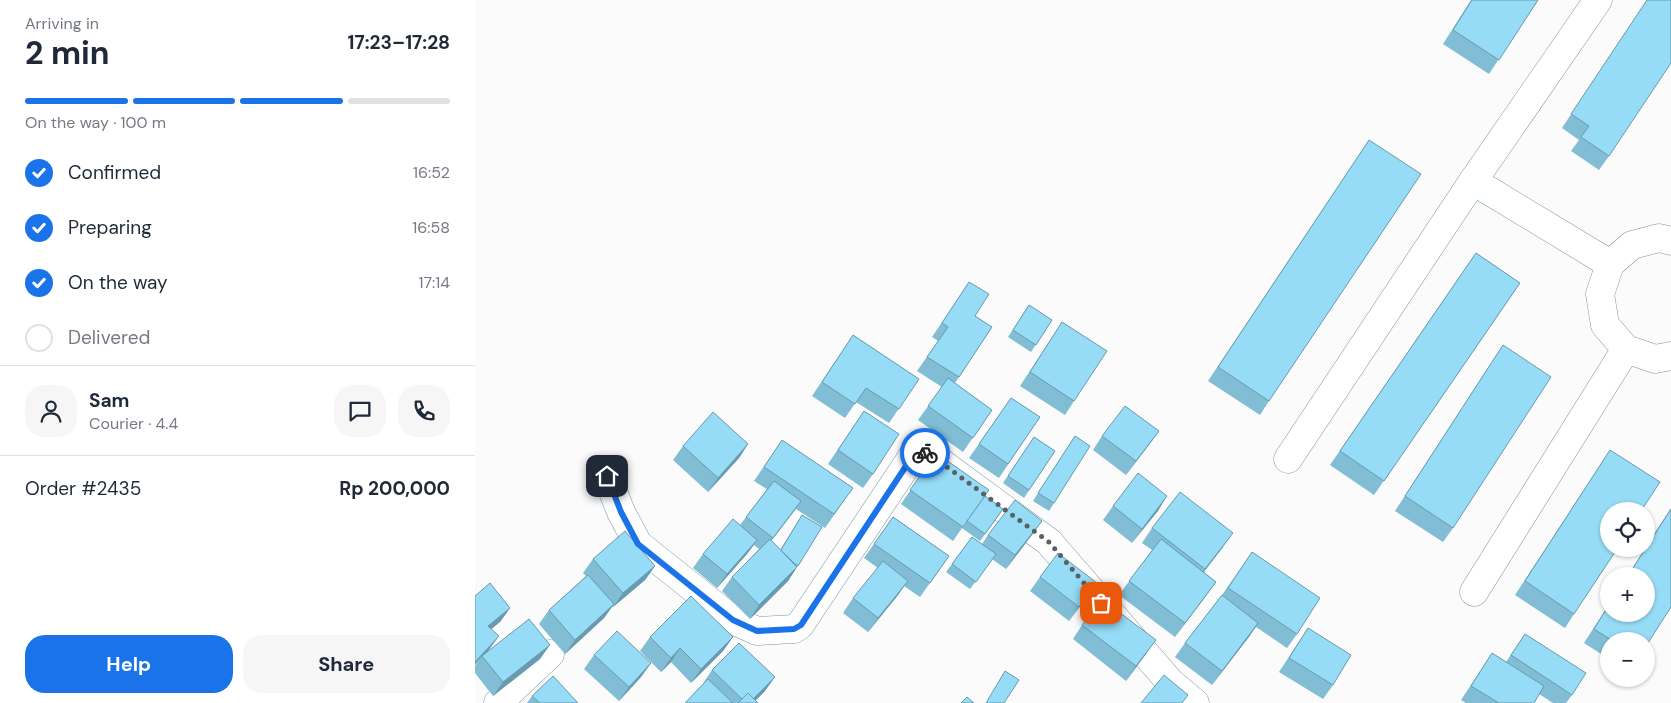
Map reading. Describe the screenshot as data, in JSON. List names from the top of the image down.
{
  "page": {
    "heading": ["2 min", "Arriving in", "17:23–17:28"],
    "panel": [
      "Sam",
      "Courier · 4.4",
      "Order #2435",
      "Rp 200,000"
    ],
    "bar": "On the way · 100 m",
    "list": [
      ["Confirmed", "16:52"],
      ["Preparing", "16:58"],
      ["On the way", "17:14"],
      "Delivered"
    ],
    "map_buttons": ["+", "−"],
    "buttons": ["Help", "Share"]
  }
}
